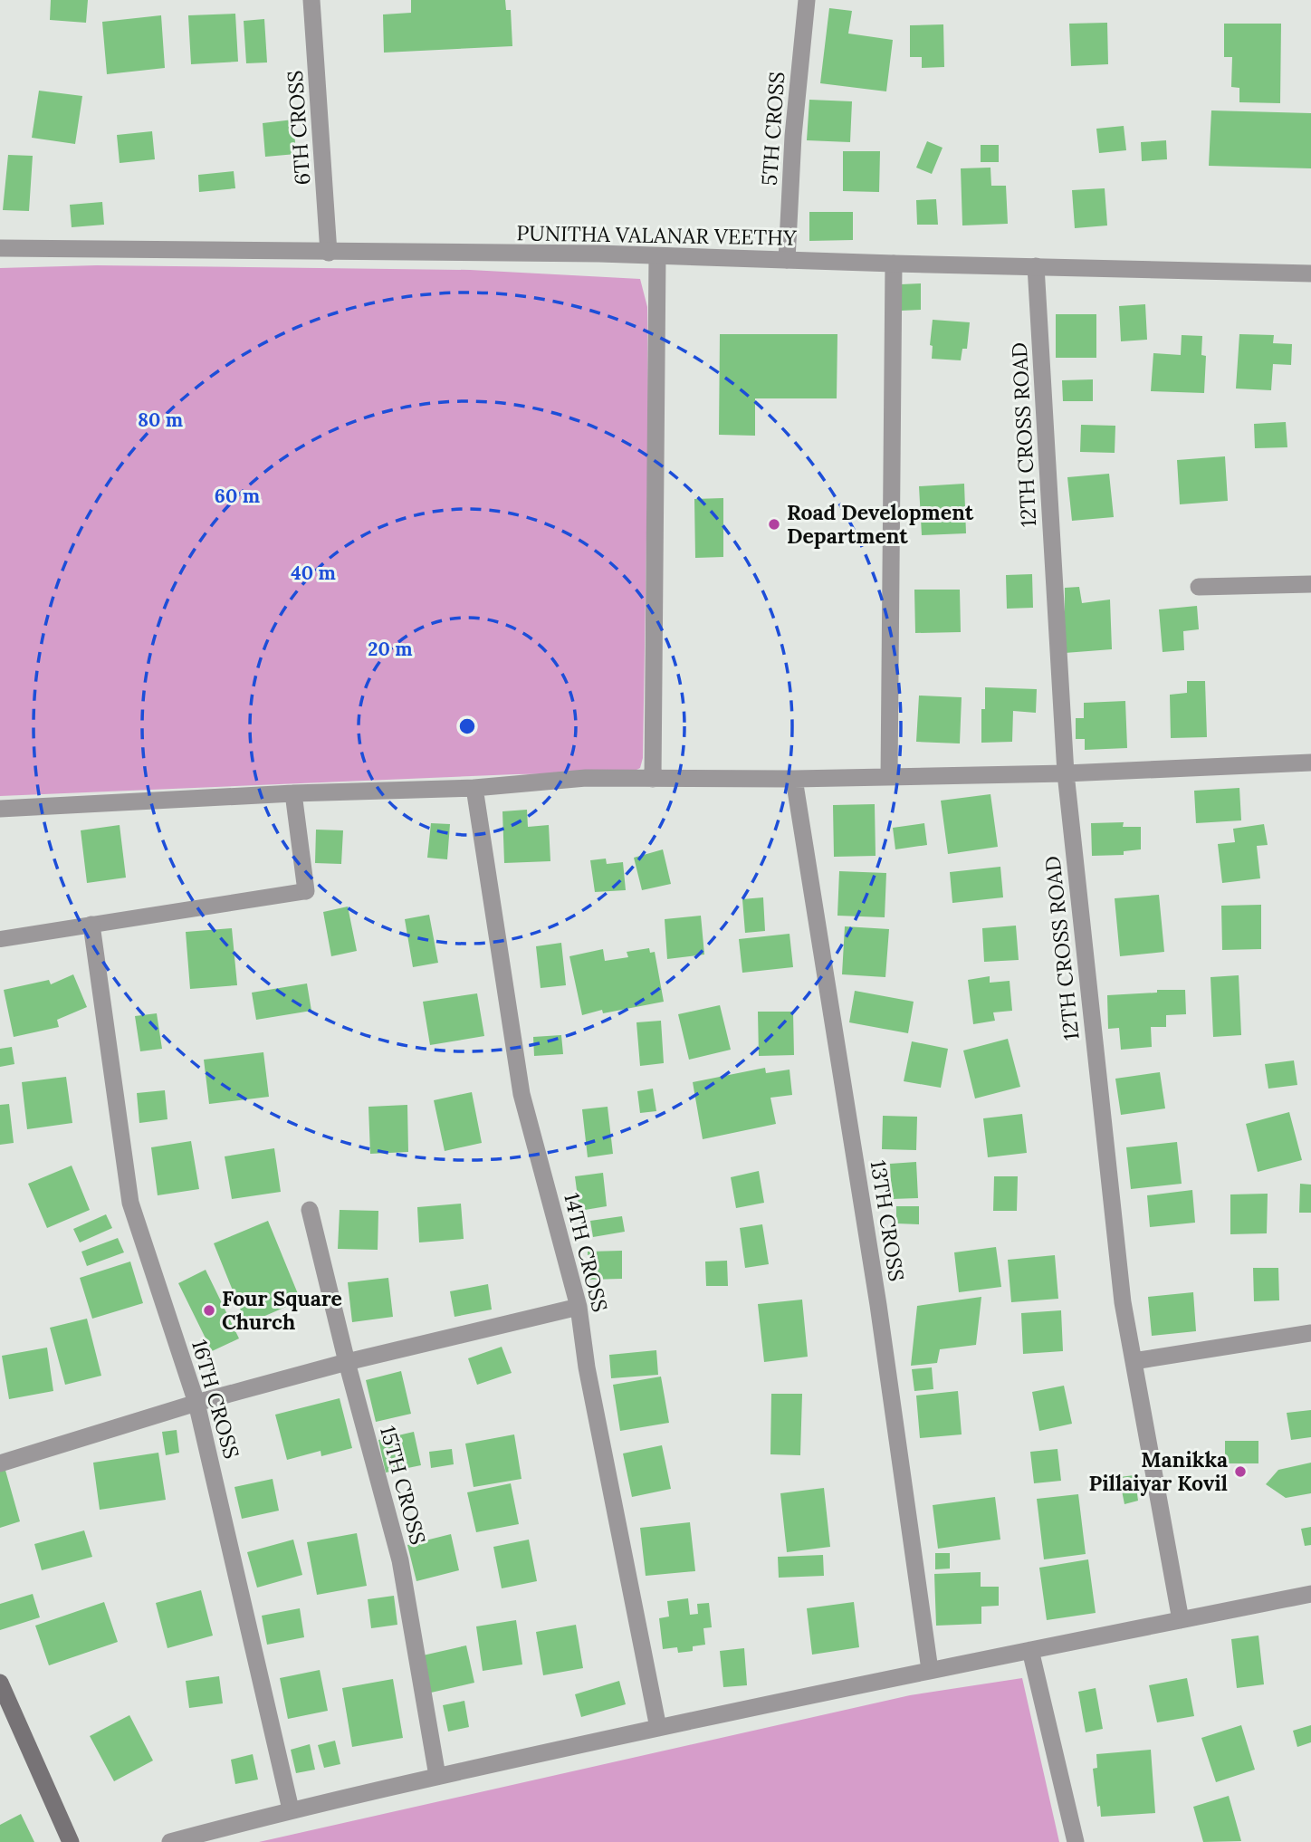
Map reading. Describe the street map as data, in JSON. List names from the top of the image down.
{
  "streets": {
    "street": [
      "6TH CROSS",
      "5TH CROSS",
      "PUNITHA VALANAR VEETHY",
      "12TH CROSS ROAD",
      "13TH CROSS",
      "14TH CROSS",
      "16TH CROSS",
      "15TH CROSS"
    ]
  },
  "crossings": [
    ["6TH CROSS", "PUNITHA VALANAR VEETHY"],
    ["5TH CROSS", "PUNITHA VALANAR VEETHY"],
    ["PUNITHA VALANAR VEETHY", "12TH CROSS ROAD"]
  ],
  "places": ["Road Development Department", "Four Square Church", "Manikka Pillaiyar Kovil"],
  "rings": [
    "80 m",
    "60 m",
    "40 m",
    "20 m"
  ]
}
